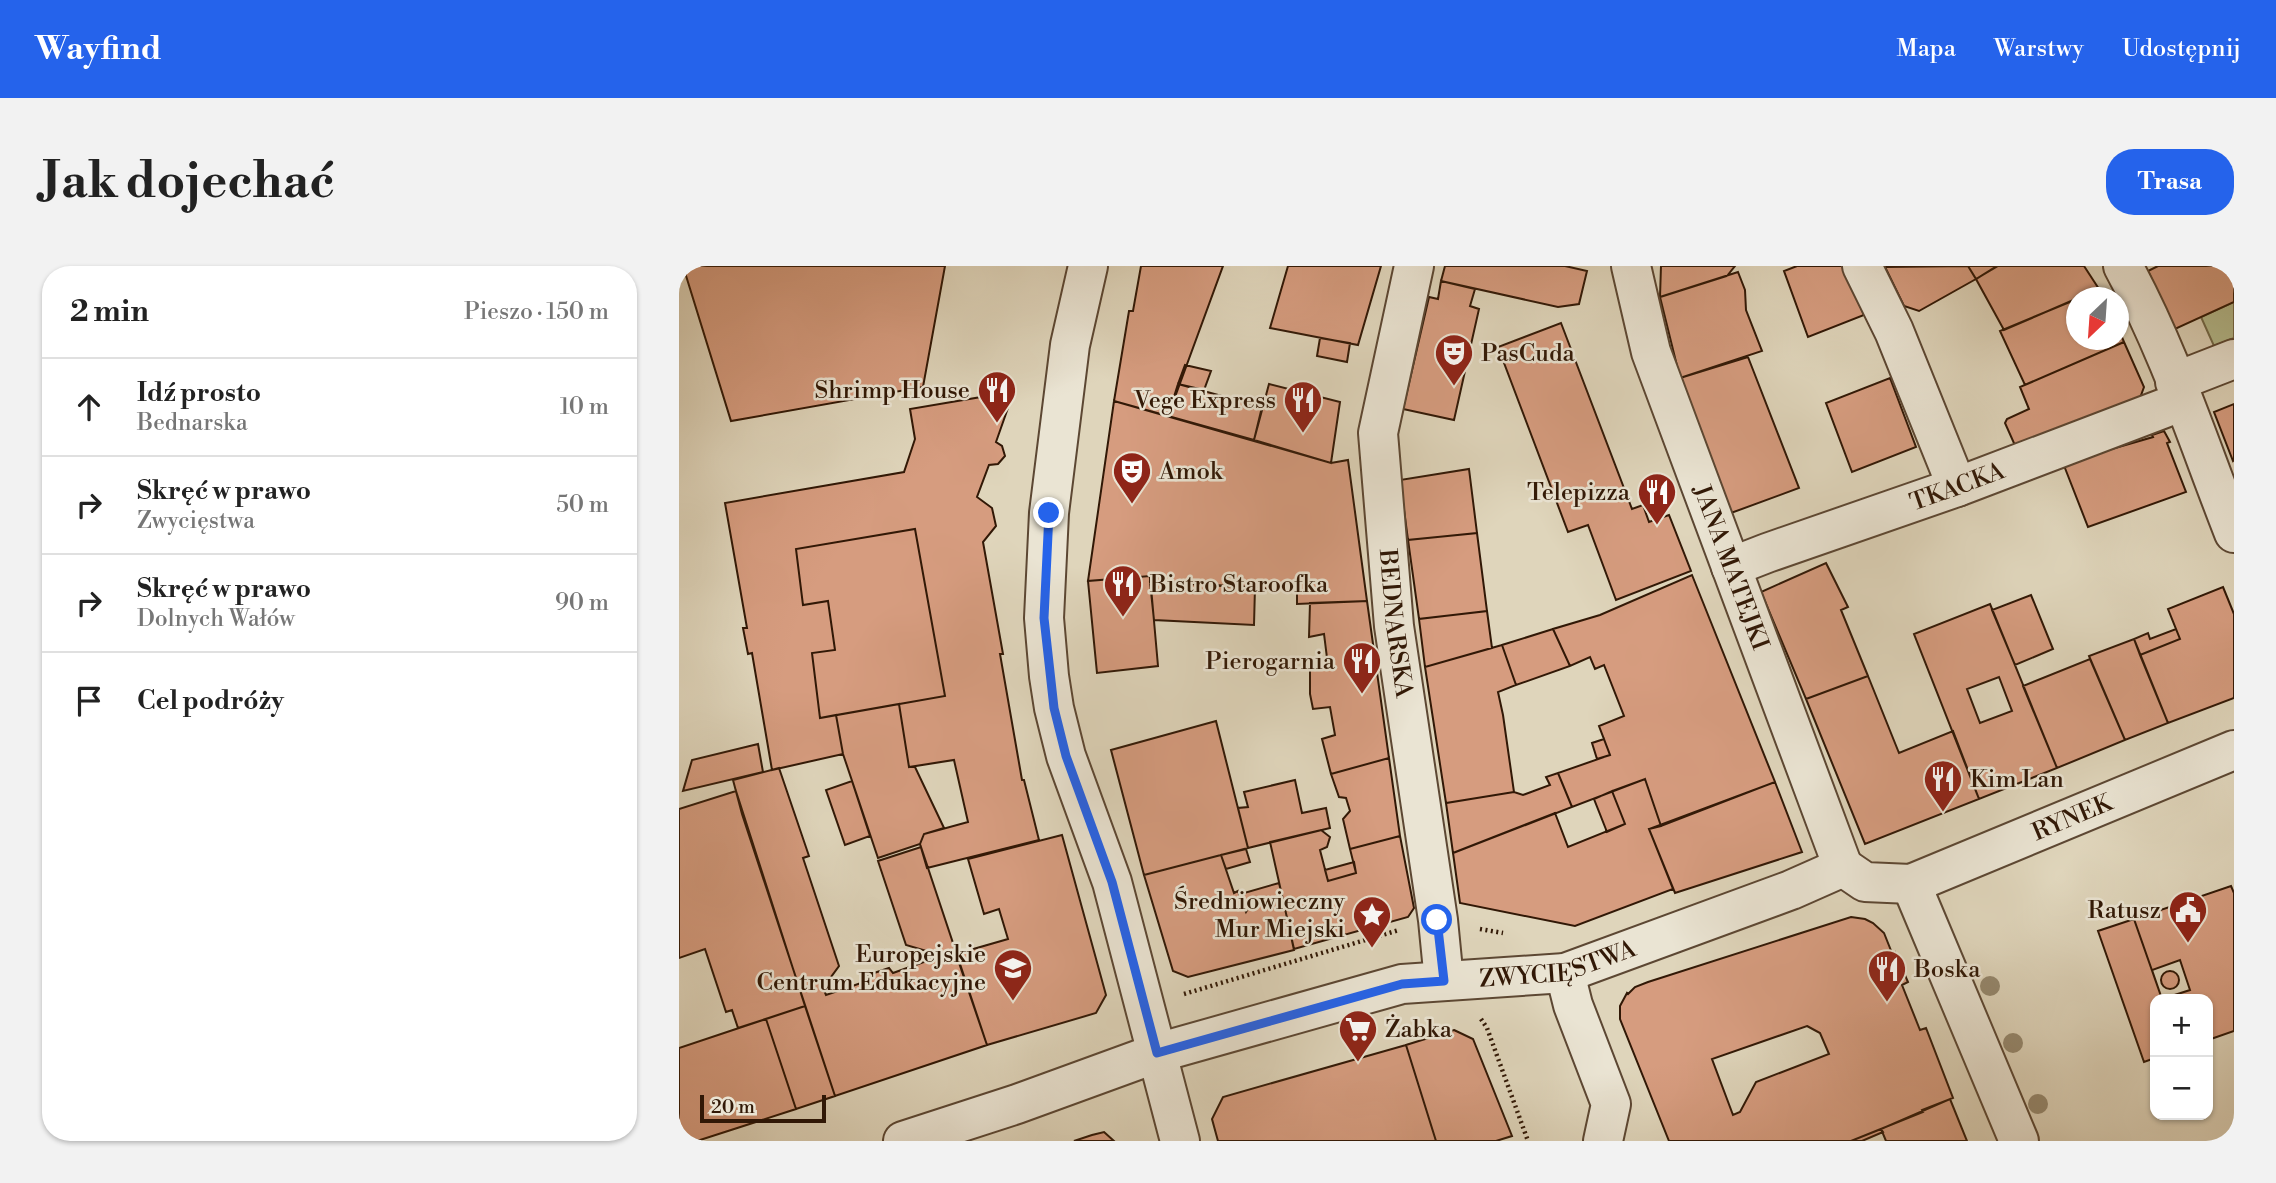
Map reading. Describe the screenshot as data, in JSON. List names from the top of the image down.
{
  "streets": {
    "street": [
      "TKACKA",
      "JANA MATEJKI",
      "BEDNARSKA",
      "RYNEK",
      "ZWYCIĘSTWA"
    ]
  },
  "crossings": [
    ["TKACKA", "JANA MATEJKI"],
    ["JANA MATEJKI", "RYNEK"],
    ["JANA MATEJKI", "ZWYCIĘSTWA"],
    ["BEDNARSKA", "ZWYCIĘSTWA"],
    ["RYNEK", "ZWYCIĘSTWA"]
  ],
  "places": {
    "theatre": ["PasCuda", "Amok"],
    "restaurant": [
      "Shrimp House",
      "Vege Express",
      "Telepizza",
      "Bistro Staroofka",
      "Pierogarnia",
      "Kim Lan",
      "Boska"
    ],
    "public building": ["Ratusz"],
    "place": ["Średniowieczny Mur Miejski"],
    "school or university": ["Europejskie Centrum Edukacyjne"],
    "supermarket": ["Żabka"]
  },
  "scale_bar": "20 m",
  "north": "bottom left",
  "page": {
    "header": "Wayfind",
    "nav": ["Mapa", "Warstwy", "Udostępnij"],
    "buttons": "Trasa",
    "title": "Jak dojechać",
    "heading": ["2 min", "Pieszo · 150 m"],
    "list": [
      ["Idź prosto", "Bednarska", "10 m"],
      ["Skręć w prawo", "Zwycięstwa", "50 m"],
      ["Skręć w prawo", "Dolnych Wałów", "90 m"],
      "Cel podróży"
    ],
    "map_buttons": ["+", "−"],
    "scale": "20 m"
  }
}
